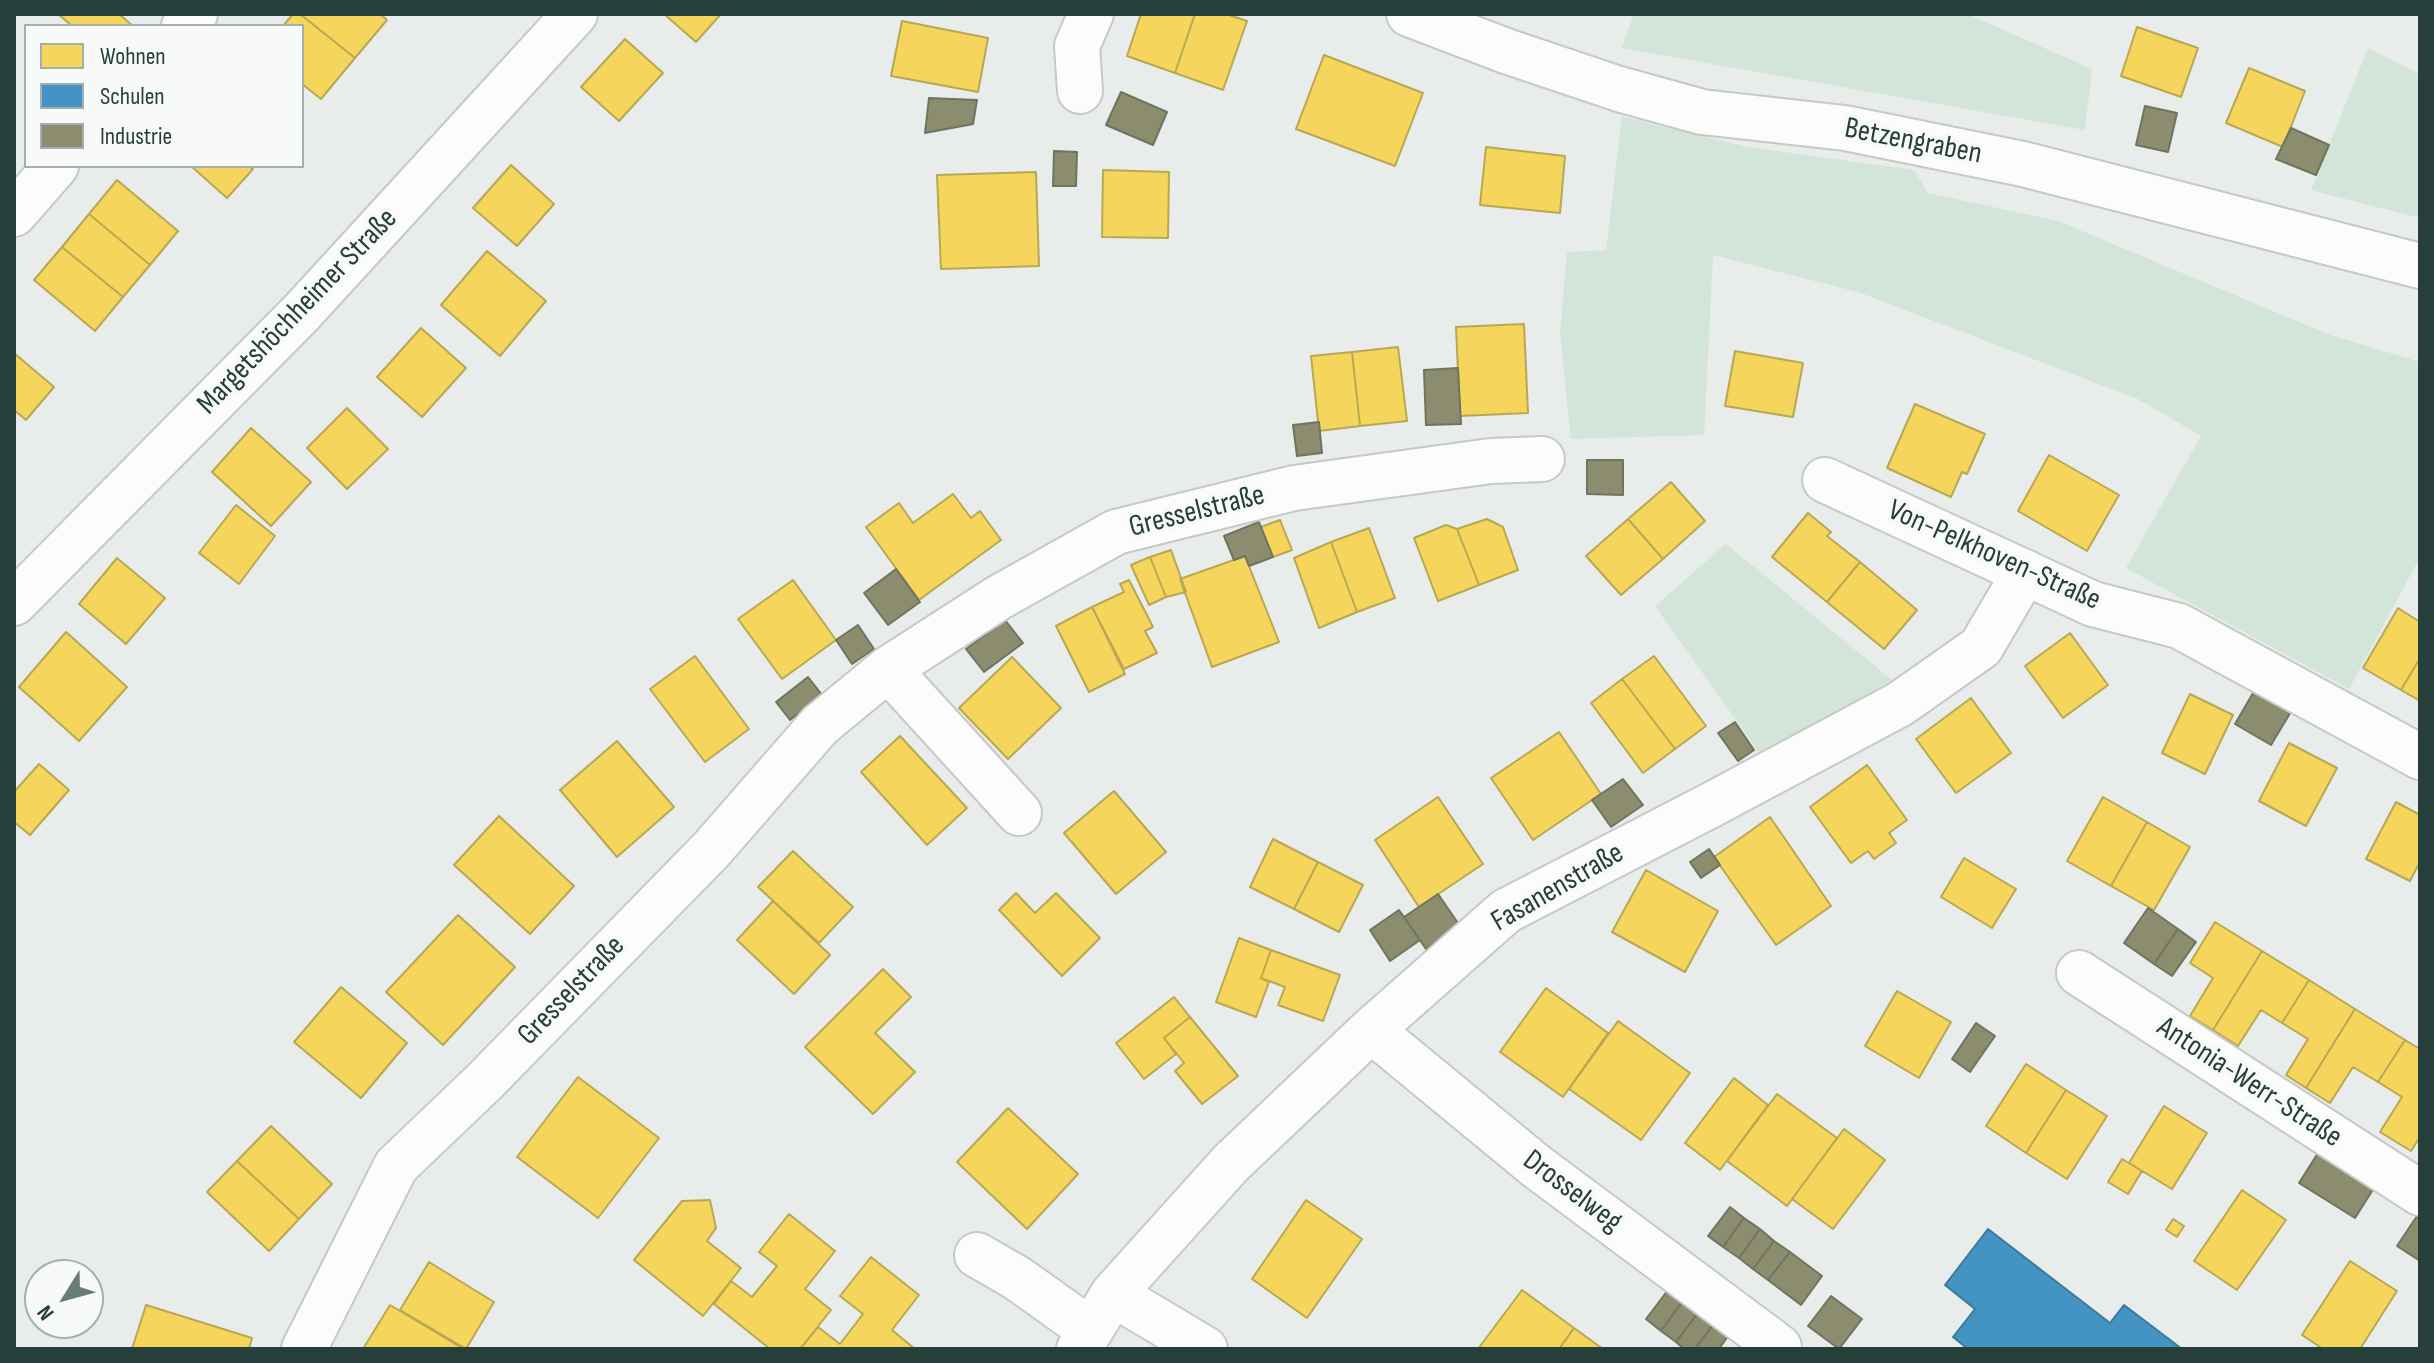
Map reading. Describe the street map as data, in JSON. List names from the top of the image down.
{
  "streets": {
    "street": [
      "Betzengraben",
      "Margetshöchheimer Straße",
      "Gresselstraße",
      "Von-Pelkhoven-Straße",
      "Fasanenstraße",
      "Antonia-Werr-Straße",
      "Drosselweg"
    ]
  },
  "crossings": [
    ["Von-Pelkhoven-Straße", "Fasanenstraße"],
    ["Fasanenstraße", "Drosselweg"]
  ],
  "legend": ["Wohnen", "Schulen", "Industrie"],
  "north": "bottom left"
}
